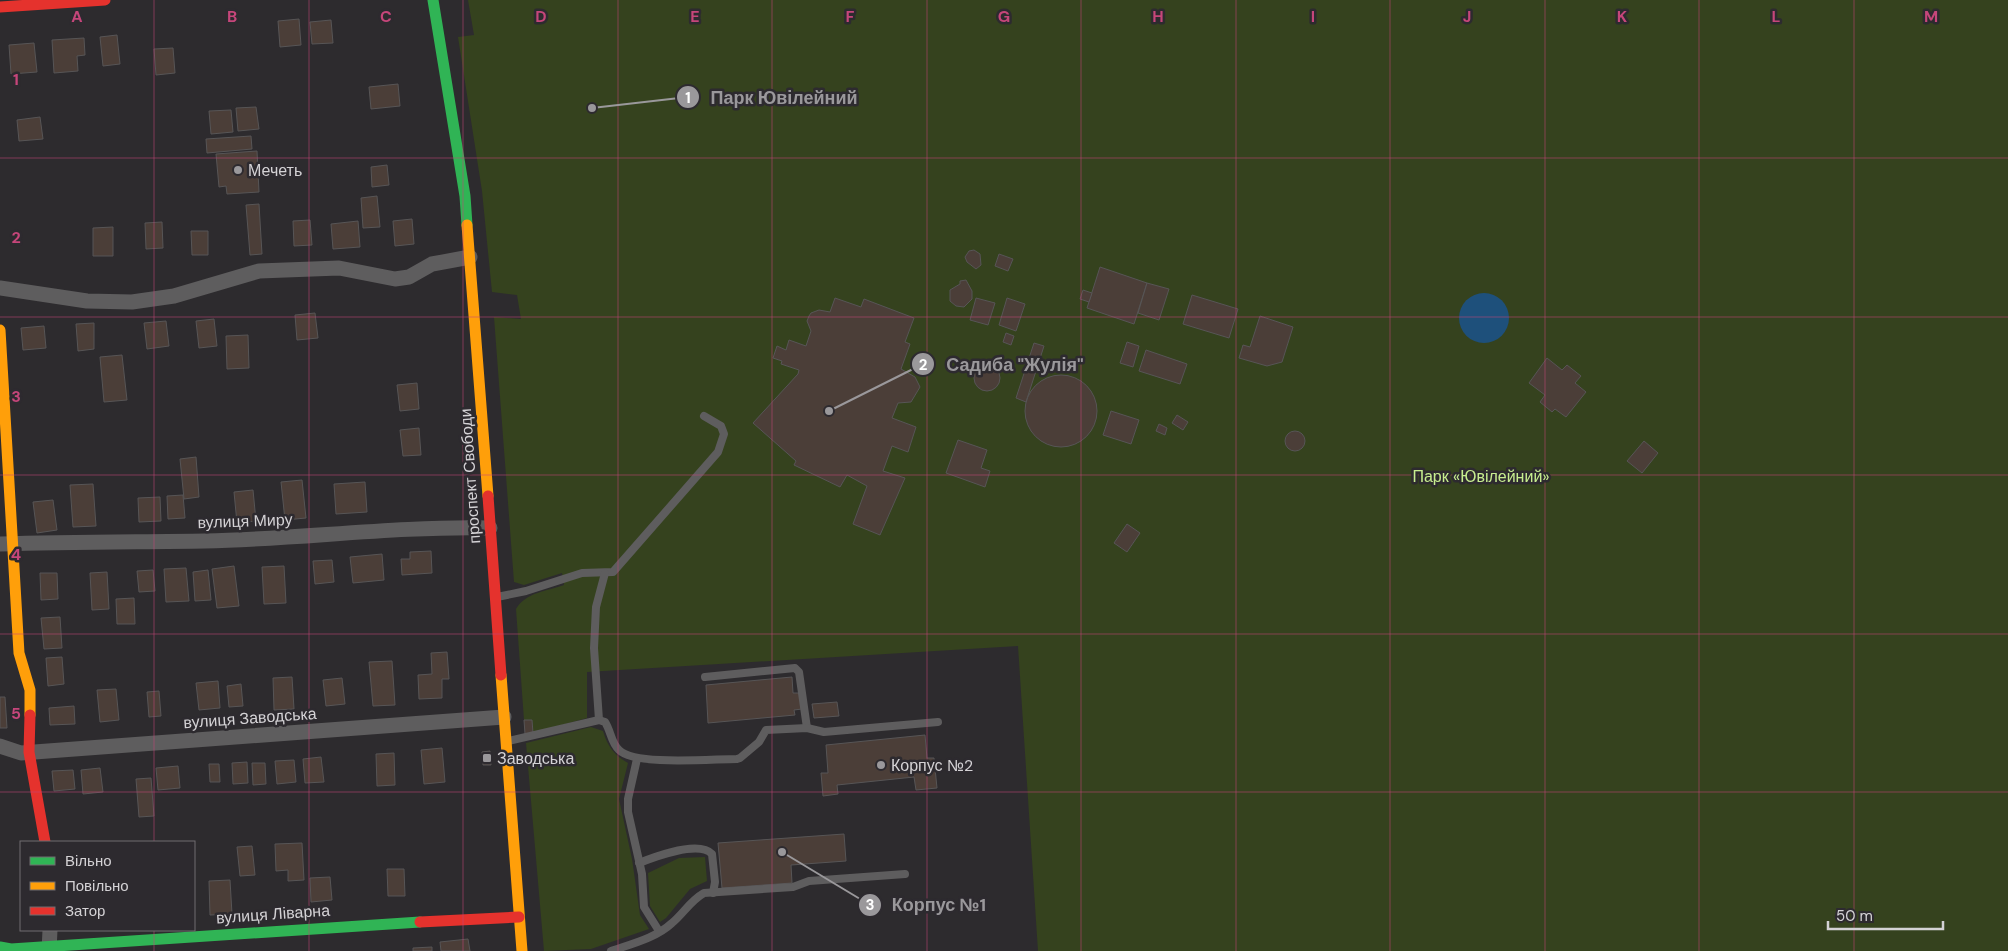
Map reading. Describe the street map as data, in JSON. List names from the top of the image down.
{
  "streets": {
    "street": [
      "проспект Свободи",
      "вулиця Миру",
      "вулиця Заводська",
      "вулиця Ліварна"
    ]
  },
  "crossings": [
    ["проспект Свободи", "вулиця Миру"],
    ["проспект Свободи", "вулиця Заводська"],
    ["проспект Свободи", "вулиця Ліварна"]
  ],
  "parks": ["Парк «Ювілейний»"],
  "places": {
    "other": [
      "Парк Ювілейний",
      "Мечеть",
      "Садиба \"Жулія\"",
      "Корпус №2",
      "Корпус №1"
    ],
    "transit": ["Заводська"]
  },
  "legend": ["Вільно", "Повільно", "Затор"],
  "scale_bar": "50 m",
  "grid": {
    "columns": [
      "A",
      "B",
      "C",
      "D",
      "E",
      "F",
      "G",
      "H",
      "I",
      "J",
      "K",
      "L",
      "M"
    ],
    "rows": [
      "1",
      "2",
      "3",
      "4",
      "5"
    ]
  }
}
